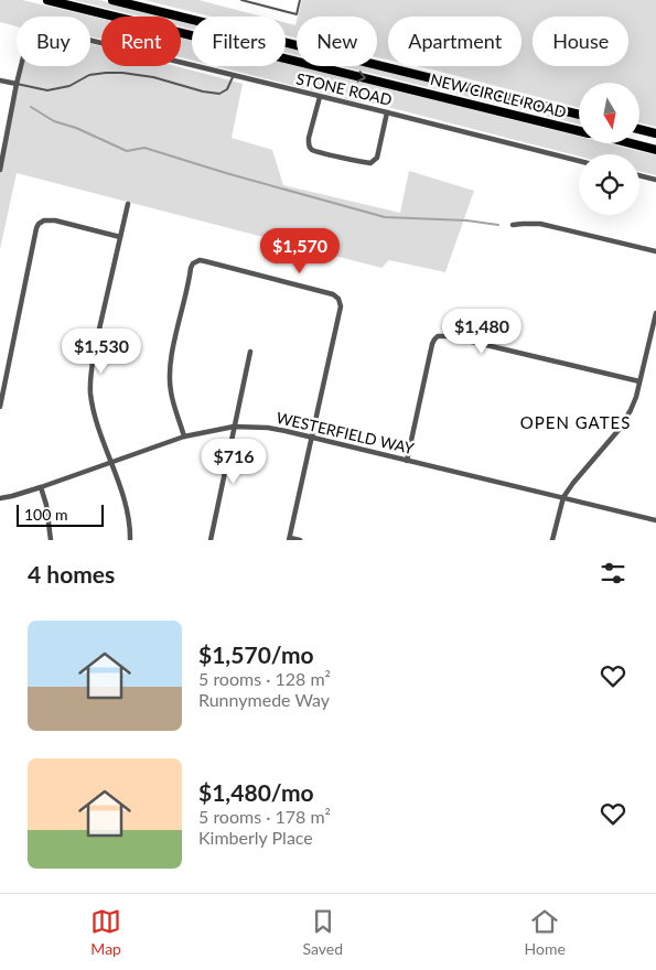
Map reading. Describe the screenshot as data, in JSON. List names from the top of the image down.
{
  "streets": {
    "highway": ["NEW CIRCLE ROAD"],
    "street": ["STONE ROAD", "WESTERFIELD WAY"]
  },
  "districts": ["OPEN GATES"],
  "scale_bar": "100 m",
  "north": "bottom",
  "page": {
    "chip": [
      "Buy",
      "Rent",
      "Filters",
      "New",
      "Apartment",
      "House"
    ],
    "price": [
      "$1,570",
      "$1,480",
      "$1,530",
      "$716"
    ],
    "scale": "100 m",
    "heading": "4 homes",
    "list": [
      {
        "name": "$1,570/mo",
        "note": "5 rooms · 128 m² · Runnymede Way"
      },
      {
        "name": "$1,480/mo",
        "note": "5 rooms · 178 m² · Kimberly Place"
      }
    ],
    "tabs": ["Map", "Saved", "Home"]
  }
}
